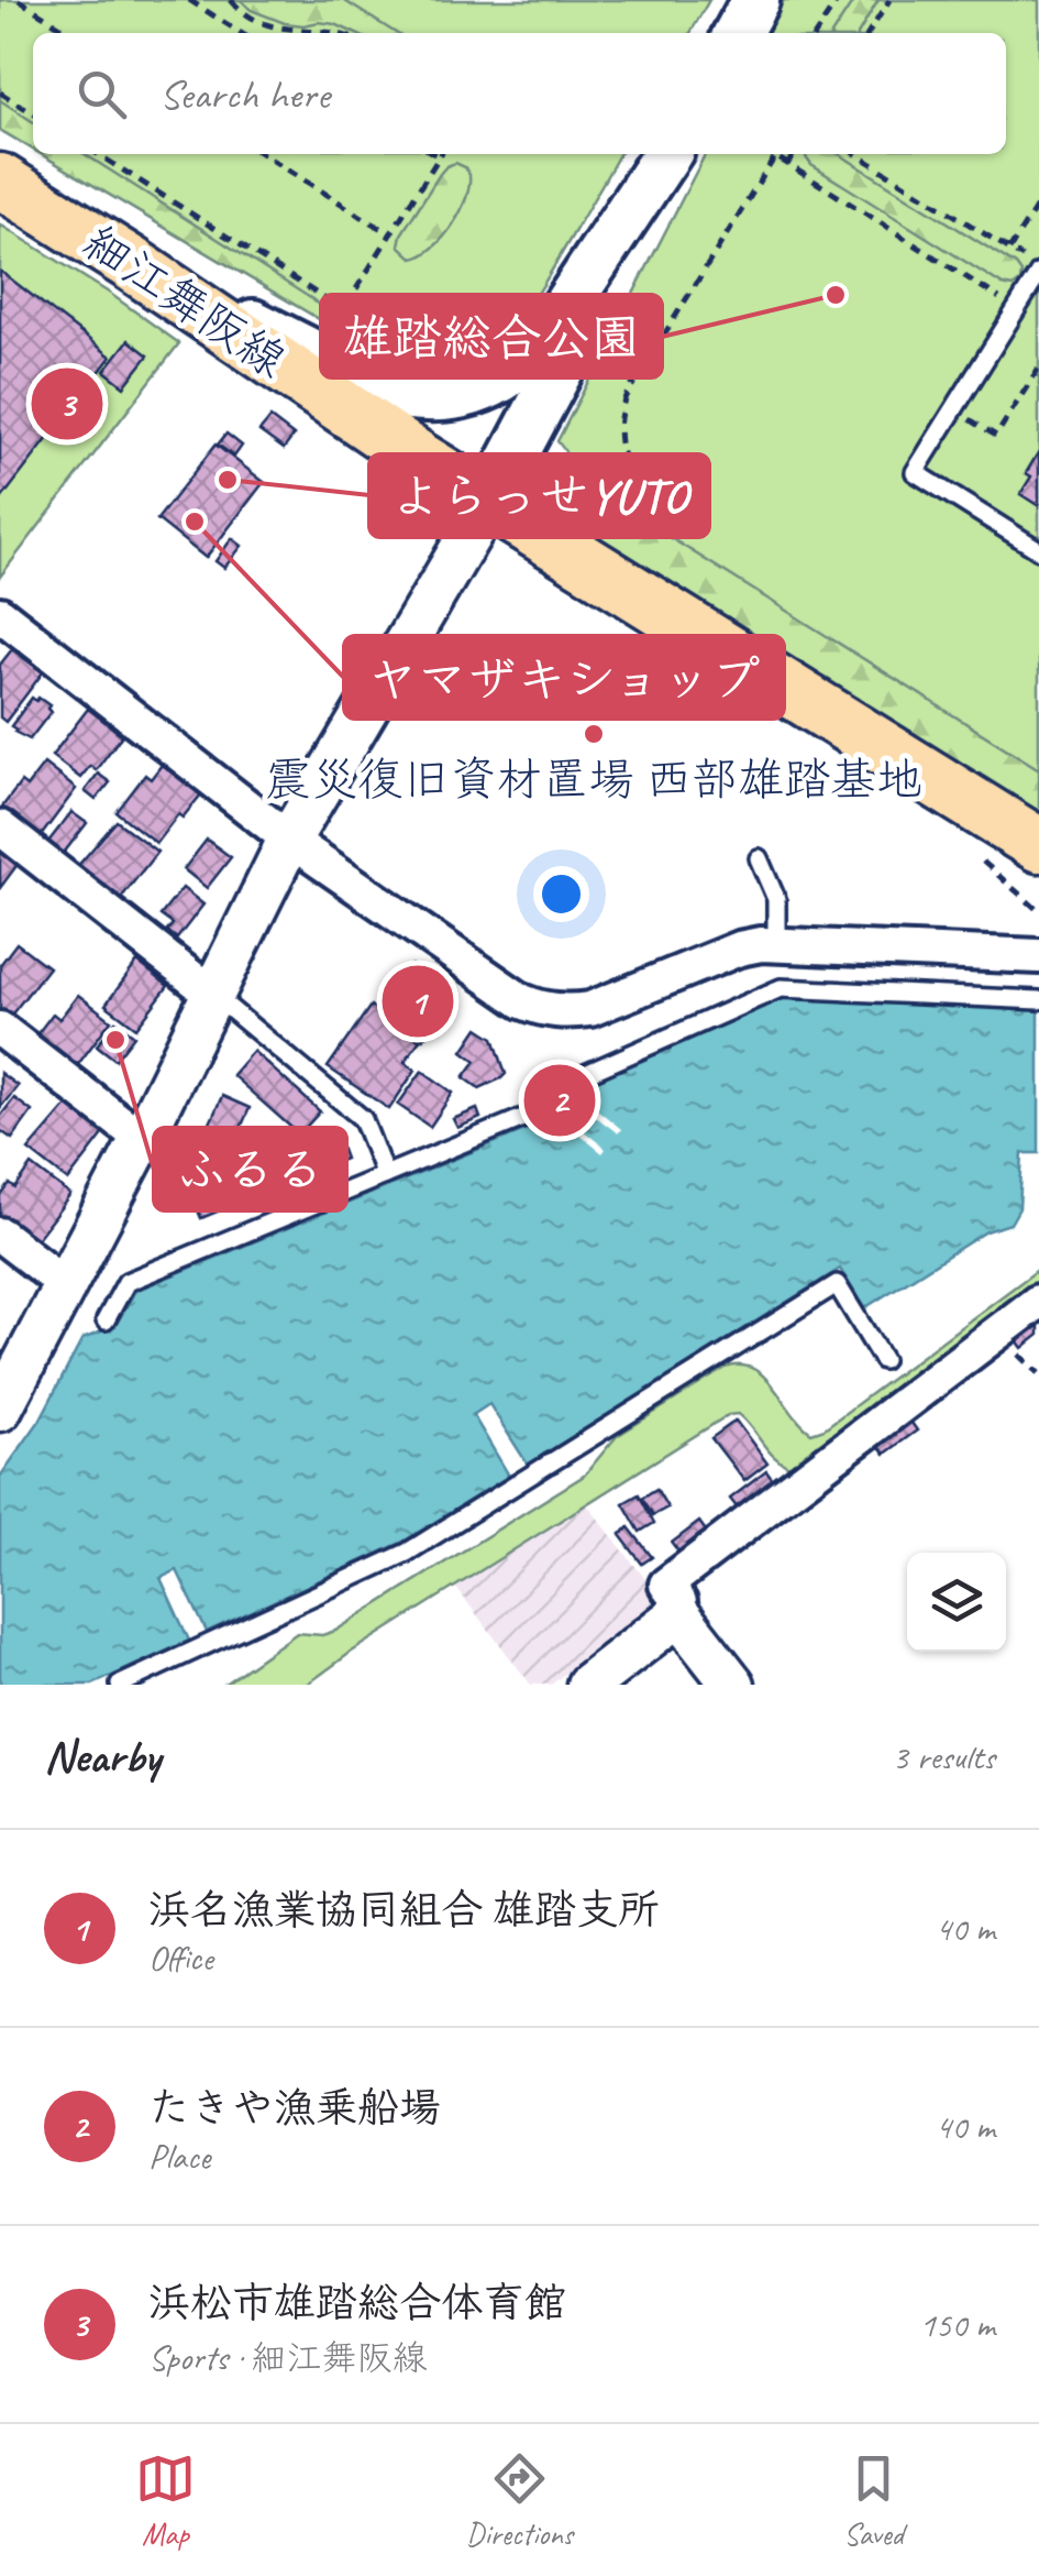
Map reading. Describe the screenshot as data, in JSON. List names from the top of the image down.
{
  "streets": {
    "main road": ["細江舞阪線"]
  },
  "places": [
    "雄踏総合公園",
    "よらっせYUTO",
    "ヤマザキショップ",
    "震災復旧資材置場 西部雄踏基地",
    "ふるる"
  ],
  "page": {
    "search": "Search here",
    "pins": ["3", "1", "2"],
    "heading": ["Nearby", "3 results"],
    "list": [
      {
        "mark": "1",
        "name": "浜名漁業協同組合 雄踏支所",
        "note": "Office",
        "value": "40 m"
      },
      {
        "mark": "2",
        "name": "たきや漁乗船場",
        "note": "Place",
        "value": "40 m"
      },
      {
        "mark": "3",
        "name": "浜松市雄踏総合体育館",
        "note": "Sports · 細江舞阪線",
        "value": "150 m"
      }
    ],
    "nav": ["Map", "Directions", "Saved"]
  }
}
